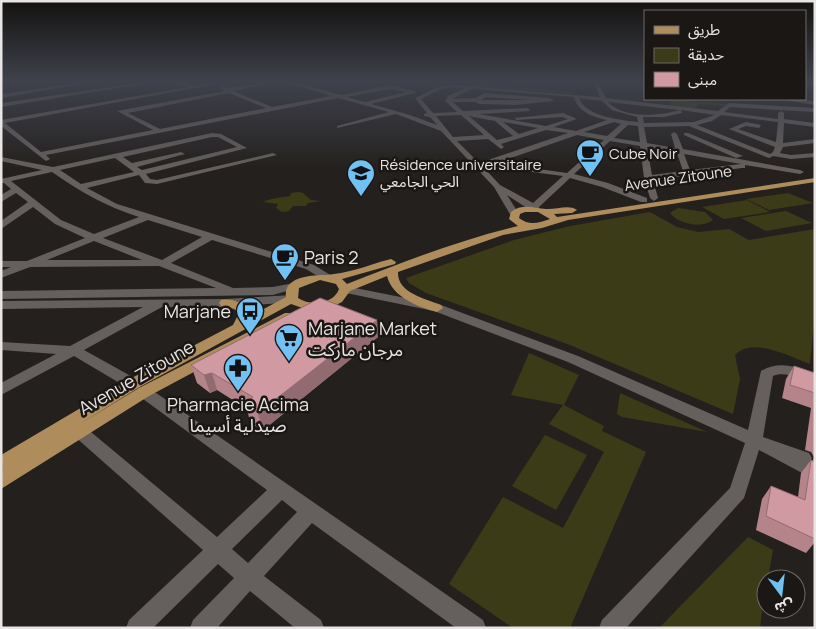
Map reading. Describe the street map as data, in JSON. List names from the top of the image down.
{
  "streets": {
    "main road": ["Avenue Zitoune"]
  },
  "places": {
    "cafe": ["Cube Noir", "Paris 2"],
    "school or university": ["Résidence universitaire الحي الجامعي"],
    "bus stop": ["Marjane"],
    "supermarket": ["Marjane Market مرجان ماركت"],
    "pharmacy": ["Pharmacie Acima صيدلية أسيما"]
  },
  "legend": ["طريق", "حديقة", "مبنى"],
  "north": "bottom"
}
